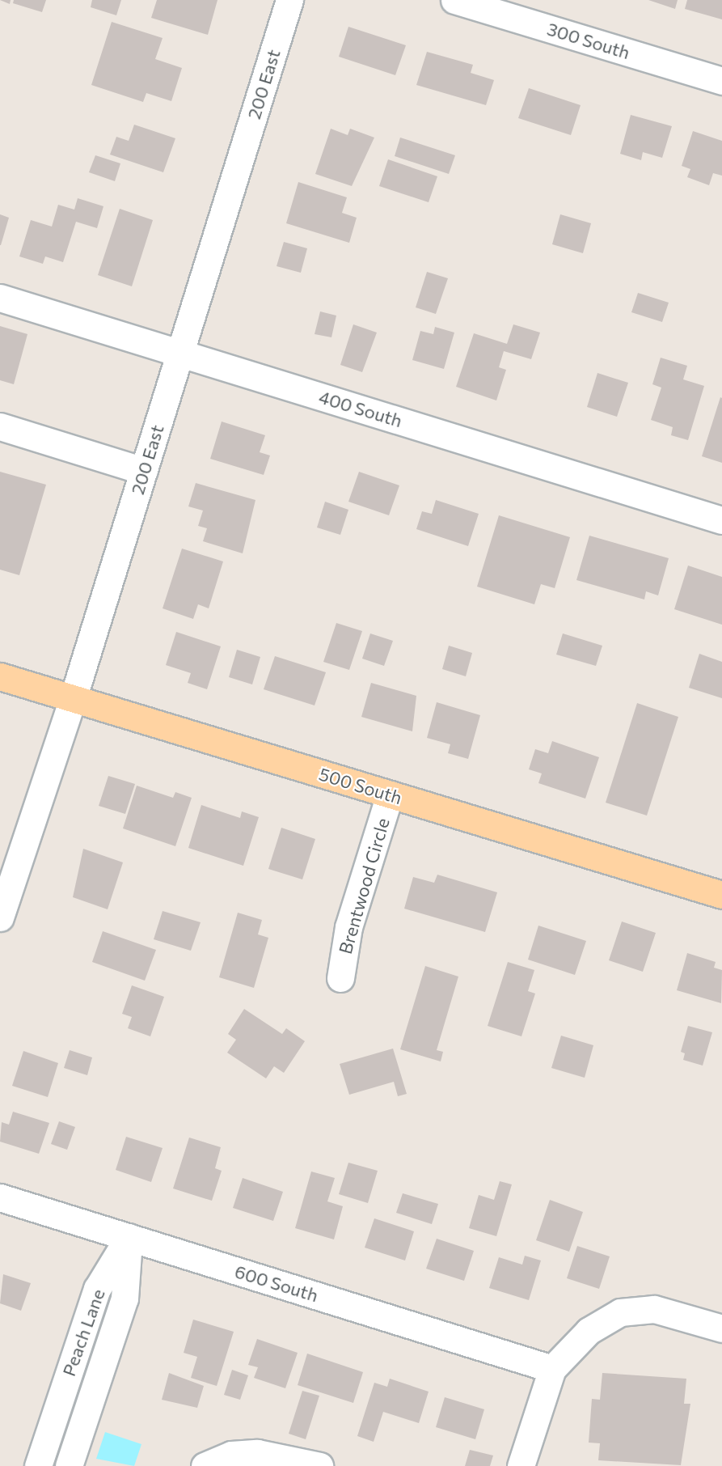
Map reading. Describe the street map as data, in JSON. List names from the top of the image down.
{
  "streets": {
    "main road": ["500 South"],
    "street": [
      "300 South",
      "200 East",
      "400 South",
      "Brentwood Circle",
      "600 South",
      "Peach Lane"
    ]
  },
  "crossings": [
    ["200 East", "400 South"],
    ["200 East", "500 South"],
    ["500 South", "Brentwood Circle"],
    ["600 South", "Peach Lane"]
  ]
}
